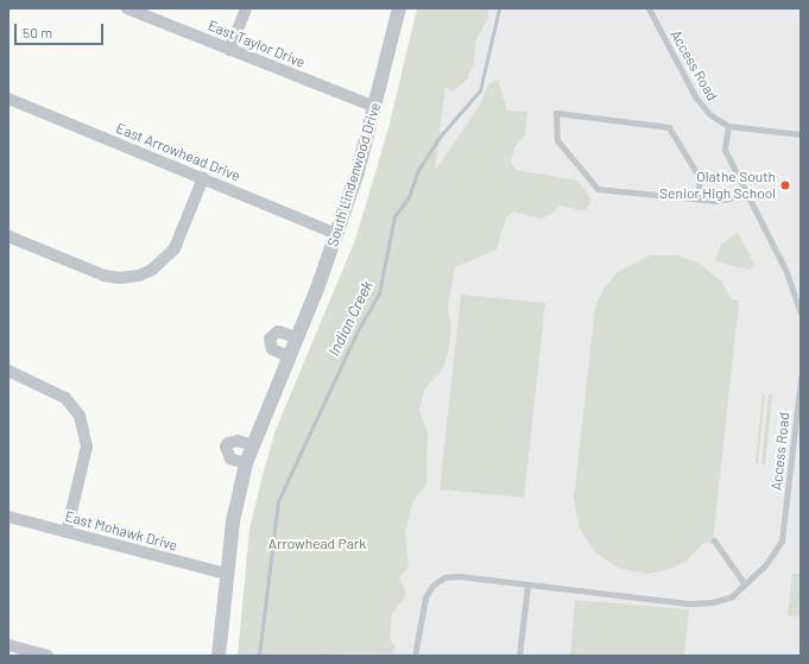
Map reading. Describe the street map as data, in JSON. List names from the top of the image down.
{
  "streets": {
    "street": [
      "East Taylor Drive",
      "East Arrowhead Drive",
      "South Lindenwood Drive",
      "East Mohawk Drive"
    ],
    "lane": ["Access Road"]
  },
  "crossings": [
    ["East Taylor Drive", "South Lindenwood Drive"],
    ["East Arrowhead Drive", "South Lindenwood Drive"],
    ["South Lindenwood Drive", "East Mohawk Drive"]
  ],
  "water": ["Indian Creek"],
  "parks": ["Arrowhead Park"],
  "places": ["Olathe South Senior High School"],
  "scale_bar": "50 m"
}
